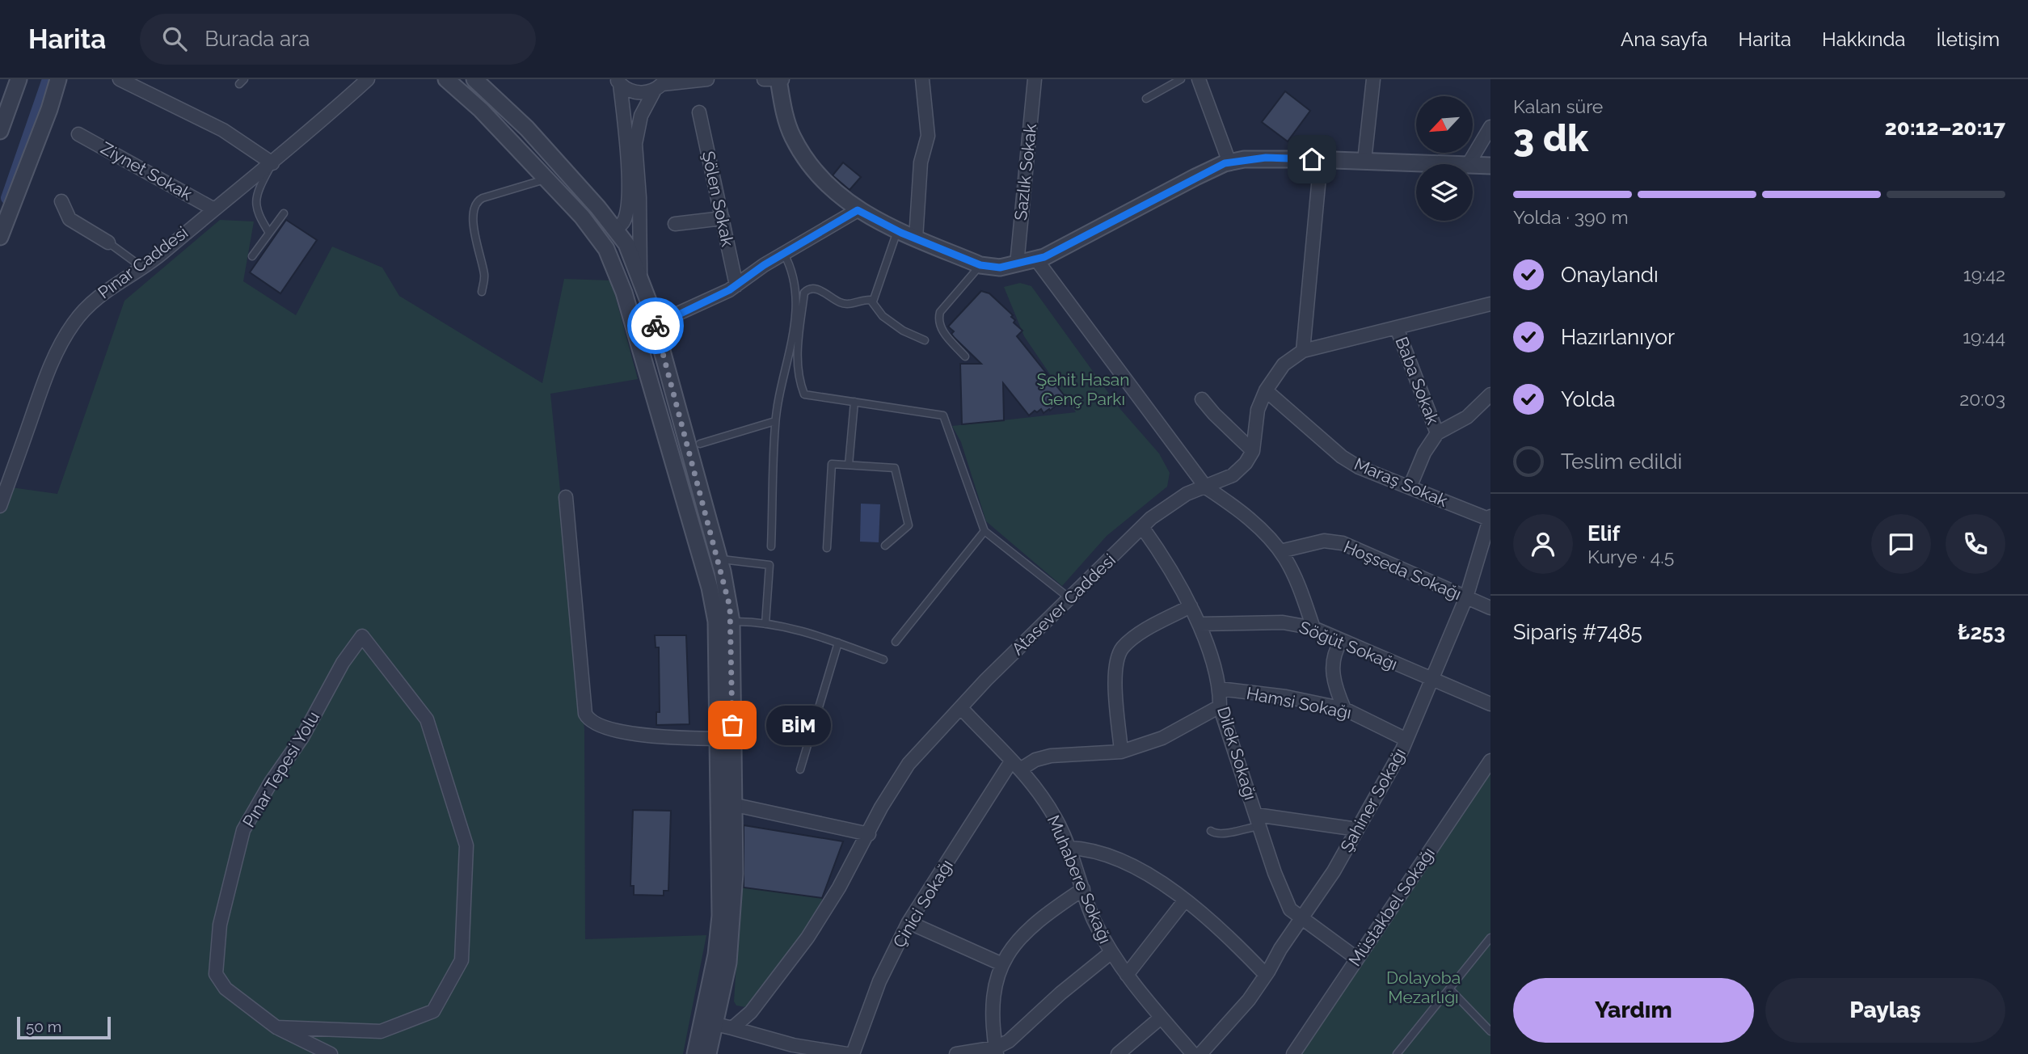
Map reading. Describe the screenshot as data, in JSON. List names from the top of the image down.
{
  "streets": {
    "street": [
      "Ziynet Sokak",
      "Sazlık Sokak",
      "Şölen Sokak",
      "Pınar Caddesi",
      "Baba Sokak",
      "Maraş Sokak",
      "Hoşseda Sokağı",
      "Atasever Caddesi",
      "Söğüt Sokağı",
      "Hamsi Sokağı",
      "Dilek Sokağı",
      "Pınar Tepesi Yolu",
      "Şahiner Sokağı",
      "Muhabere Sokağı",
      "Çinici Sokağı",
      "Müstakbel Sokağı"
    ]
  },
  "crossings": [
    ["Ziynet Sokak", "Pınar Caddesi"],
    ["Maraş Sokak", "Şahiner Sokağı"],
    ["Hoşseda Sokağı", "Şahiner Sokağı"],
    ["Atasever Caddesi", "Dilek Sokağı"],
    ["Atasever Caddesi", "Muhabere Sokağı"],
    ["Söğüt Sokağı", "Dilek Sokağı"],
    ["Söğüt Sokağı", "Şahiner Sokağı"],
    ["Hamsi Sokağı", "Dilek Sokağı"],
    ["Hamsi Sokağı", "Şahiner Sokağı"],
    ["Dilek Sokağı", "Şahiner Sokağı"],
    ["Dilek Sokağı", "Müstakbel Sokağı"],
    ["Muhabere Sokağı", "Çinici Sokağı"]
  ],
  "parks": ["Şehit Hasan Genç Parkı", "Dolayoba Mezarlığı"],
  "places": ["BİM"],
  "scale_bar": "50 m",
  "north": "bottom left",
  "page": {
    "header": "Harita",
    "search": "Burada ara",
    "nav": [
      "Ana sayfa",
      "Harita",
      "Hakkında",
      "İletişim"
    ],
    "heading": ["3 dk", "Kalan süre", "20:12–20:17"],
    "panel": [
      "Elif",
      "Kurye · 4.5",
      "Sipariş #7485",
      "₺253"
    ],
    "bar": "Yolda · 390 m",
    "list": [
      ["Onaylandı", "19:42"],
      ["Hazırlanıyor", "19:44"],
      ["Yolda", "20:03"],
      "Teslim edildi"
    ],
    "bubble": "BİM",
    "buttons": ["Yardım", "Paylaş"],
    "scale": "50 m"
  }
}
